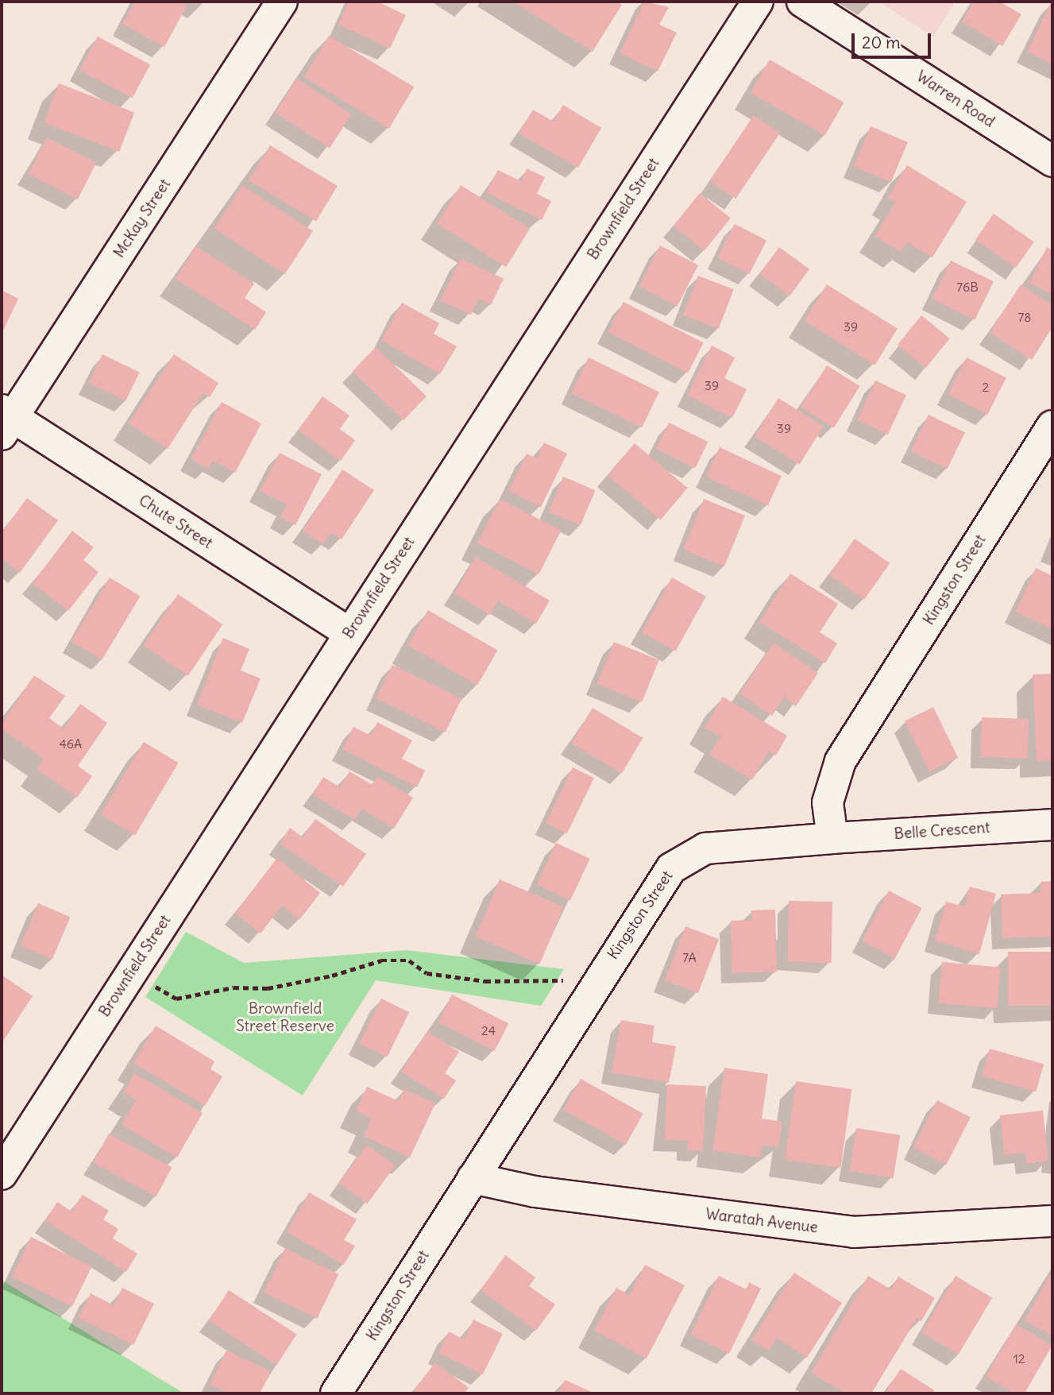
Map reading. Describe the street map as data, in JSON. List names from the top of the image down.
{
  "streets": {
    "street": [
      "Warren Road",
      "Brownfield Street",
      "McKay Street",
      "Chute Street",
      "Kingston Street",
      "Belle Crescent",
      "Waratah Avenue"
    ]
  },
  "crossings": [
    ["Brownfield Street", "Chute Street"],
    ["McKay Street", "Chute Street"],
    ["Kingston Street", "Belle Crescent"],
    ["Kingston Street", "Waratah Avenue"]
  ],
  "parks": ["Brownfield Street Reserve"],
  "house_numbers": [
    "76B",
    "78",
    "39",
    "39",
    "2",
    "39",
    "46A",
    "7A",
    "24",
    "12"
  ],
  "scale_bar": "20 m"
}
